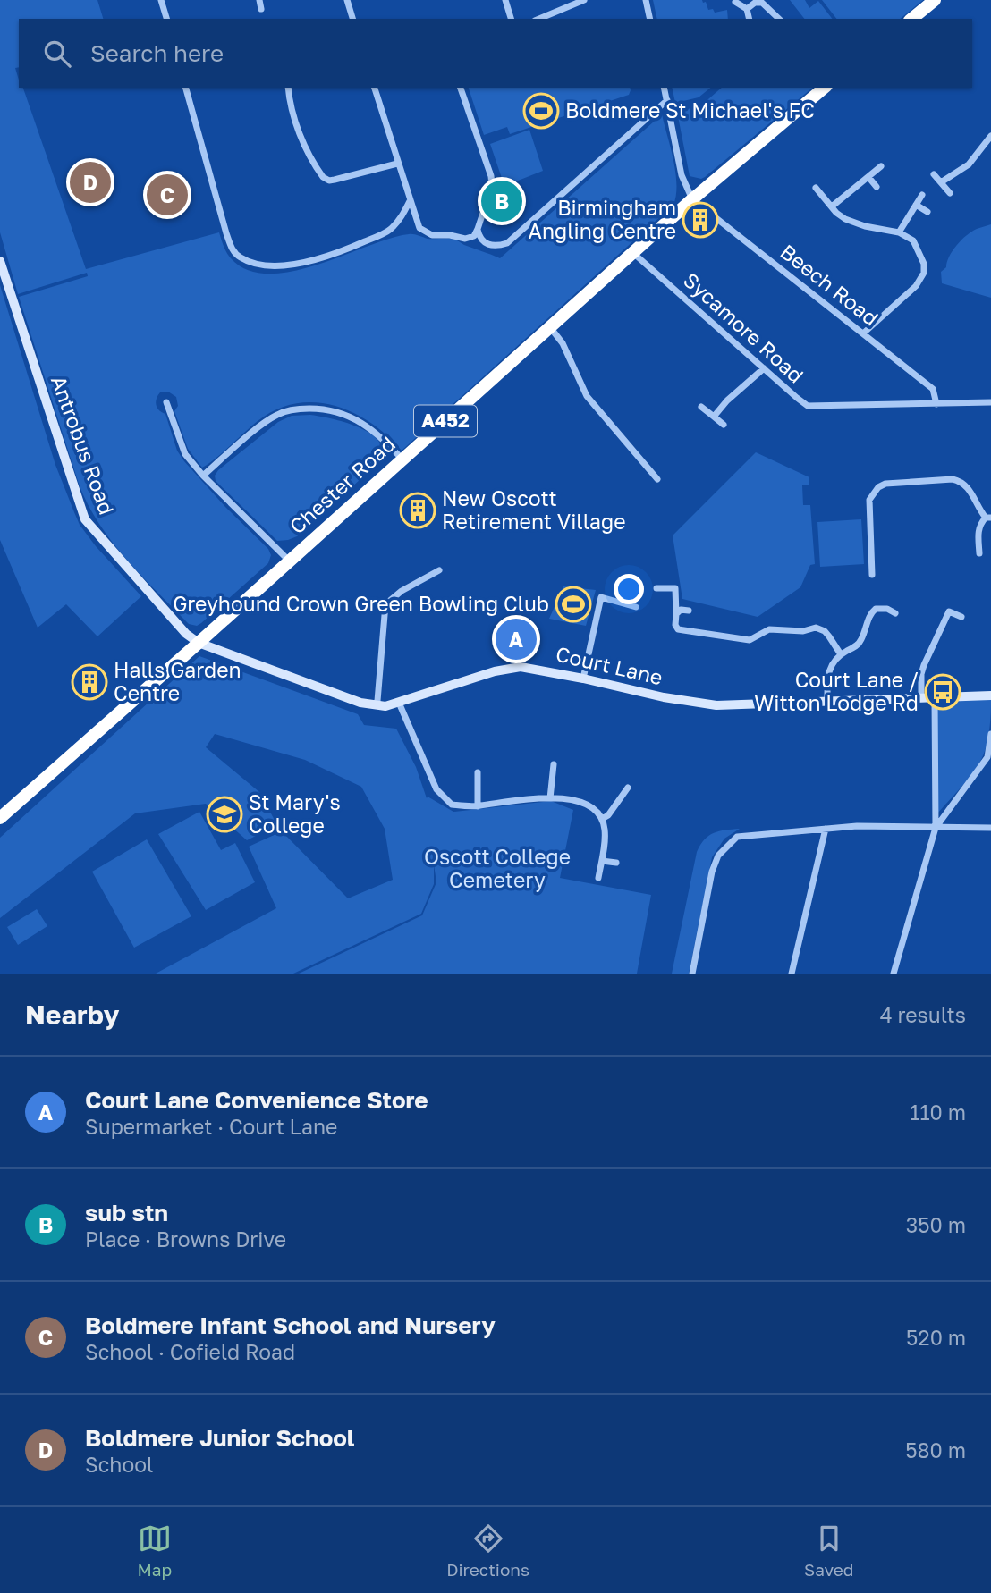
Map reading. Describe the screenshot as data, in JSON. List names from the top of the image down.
{
  "streets": {
    "highway": ["A452", "Chester Road"],
    "street": [
      "Beech Road",
      "Sycamore Road",
      "Antrobus Road",
      "Court Lane"
    ]
  },
  "crossings": [
    ["Beech Road", "Sycamore Road"],
    ["Beech Road", "Chester Road"],
    ["Sycamore Road", "Chester Road"],
    ["Antrobus Road", "Chester Road"],
    ["Antrobus Road", "Court Lane"],
    ["Chester Road", "Court Lane"]
  ],
  "parks": ["Oscott College Cemetery"],
  "places": {
    "sports": ["Boldmere St Michael's FC", "Greyhound Crown Green Bowling Club"],
    "building": ["Birmingham Angling Centre", "New Oscott Retirement Village", "Halls Garden Centre"],
    "bus stop": ["Court Lane / Witton Lodge Rd"],
    "school or university": ["St Mary's College"]
  },
  "page": {
    "search": "Search here",
    "pins": [
      "D",
      "C",
      "B",
      "A"
    ],
    "heading": ["Nearby", "4 results"],
    "list": [
      {
        "mark": "A",
        "name": "Court Lane Convenience Store",
        "note": "Supermarket · Court Lane",
        "value": "110 m"
      },
      {
        "mark": "B",
        "name": "sub stn",
        "note": "Place · Browns Drive",
        "value": "350 m"
      },
      {
        "mark": "C",
        "name": "Boldmere Infant School and Nursery",
        "note": "School · Cofield Road",
        "value": "520 m"
      },
      {
        "mark": "D",
        "name": "Boldmere Junior School",
        "note": "School",
        "value": "580 m"
      }
    ],
    "nav": ["Map", "Directions", "Saved"]
  }
}
